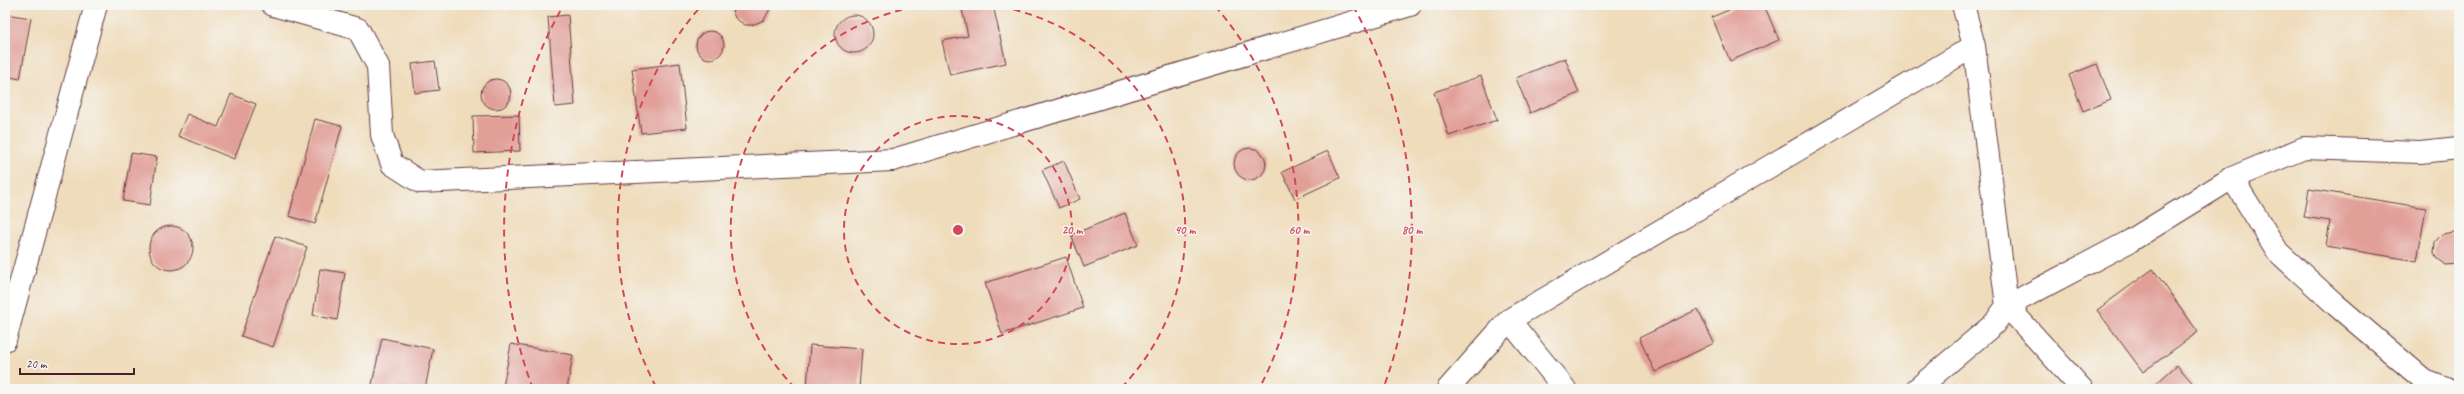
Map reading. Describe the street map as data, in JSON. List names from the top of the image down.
{
  "scale_bar": "20 m",
  "rings": [
    "20 m",
    "40 m",
    "60 m",
    "80 m"
  ]
}
